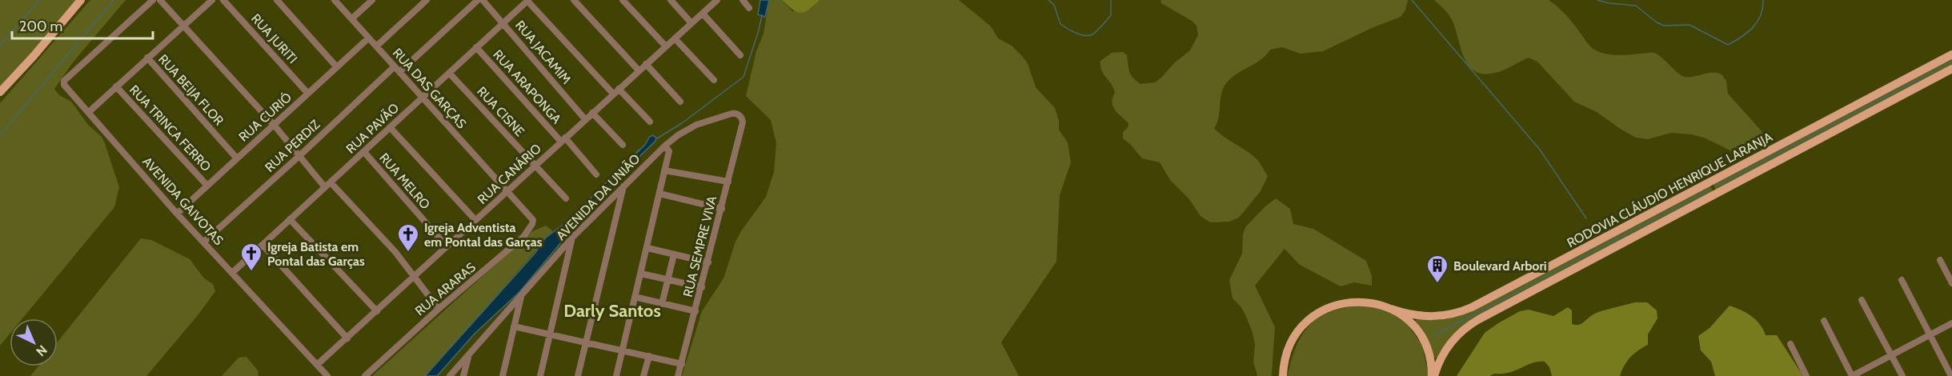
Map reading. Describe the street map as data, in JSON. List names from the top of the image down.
{
  "streets": {
    "main road": ["RODOVIA CLÁUDIO HENRIQUE LARANJA"],
    "street": [
      "RUA JURITI",
      "RUA JACAMIM",
      "RUA ARAPONGA",
      "RUA DAS GARÇAS",
      "RUA BEIJA FLOR",
      "RUA CISNE",
      "RUA CURIÓ",
      "RUA TRINCA FERRO",
      "RUA PAVÃO",
      "RUA PERDIZ",
      "RUA CANÁRIO",
      "RUA MELRO",
      "AVENIDA DA UNIÃO",
      "AVENIDA GAIVOTAS",
      "RUA SEMPRE VIVA",
      "RUA ARARAS"
    ]
  },
  "crossings": [
    ["RUA JURITI", "RUA CURIÓ"],
    ["RUA JACAMIM", "RUA PAVÃO"],
    ["RUA JACAMIM", "RUA CANÁRIO"],
    ["RUA ARAPONGA", "RUA PAVÃO"],
    ["RUA ARAPONGA", "RUA CANÁRIO"],
    ["RUA DAS GARÇAS", "RUA CURIÓ"],
    ["RUA DAS GARÇAS", "RUA PAVÃO"],
    ["RUA DAS GARÇAS", "RUA PERDIZ"],
    ["RUA DAS GARÇAS", "RUA CANÁRIO"],
    ["RUA DAS GARÇAS", "RUA ARARAS"],
    ["RUA BEIJA FLOR", "RUA CURIÓ"],
    ["RUA CISNE", "RUA PAVÃO"],
    ["RUA CISNE", "RUA CANÁRIO"],
    ["RUA CURIÓ", "RUA TRINCA FERRO"],
    ["RUA CURIÓ", "AVENIDA GAIVOTAS"],
    ["RUA PAVÃO", "RUA MELRO"],
    ["RUA PAVÃO", "AVENIDA GAIVOTAS"],
    ["RUA PERDIZ", "AVENIDA GAIVOTAS"],
    ["RUA CANÁRIO", "RUA MELRO"],
    ["RUA CANÁRIO", "AVENIDA GAIVOTAS"],
    ["AVENIDA DA UNIÃO", "RUA SEMPRE VIVA"]
  ],
  "districts": ["Darly Santos"],
  "places": {
    "church": ["Igreja Adventista em Pontal das Garças", "Igreja Batista em Pontal das Garças"],
    "building": ["Boulevard Arbori"]
  },
  "scale_bar": "200 m",
  "north": "bottom right"
}
